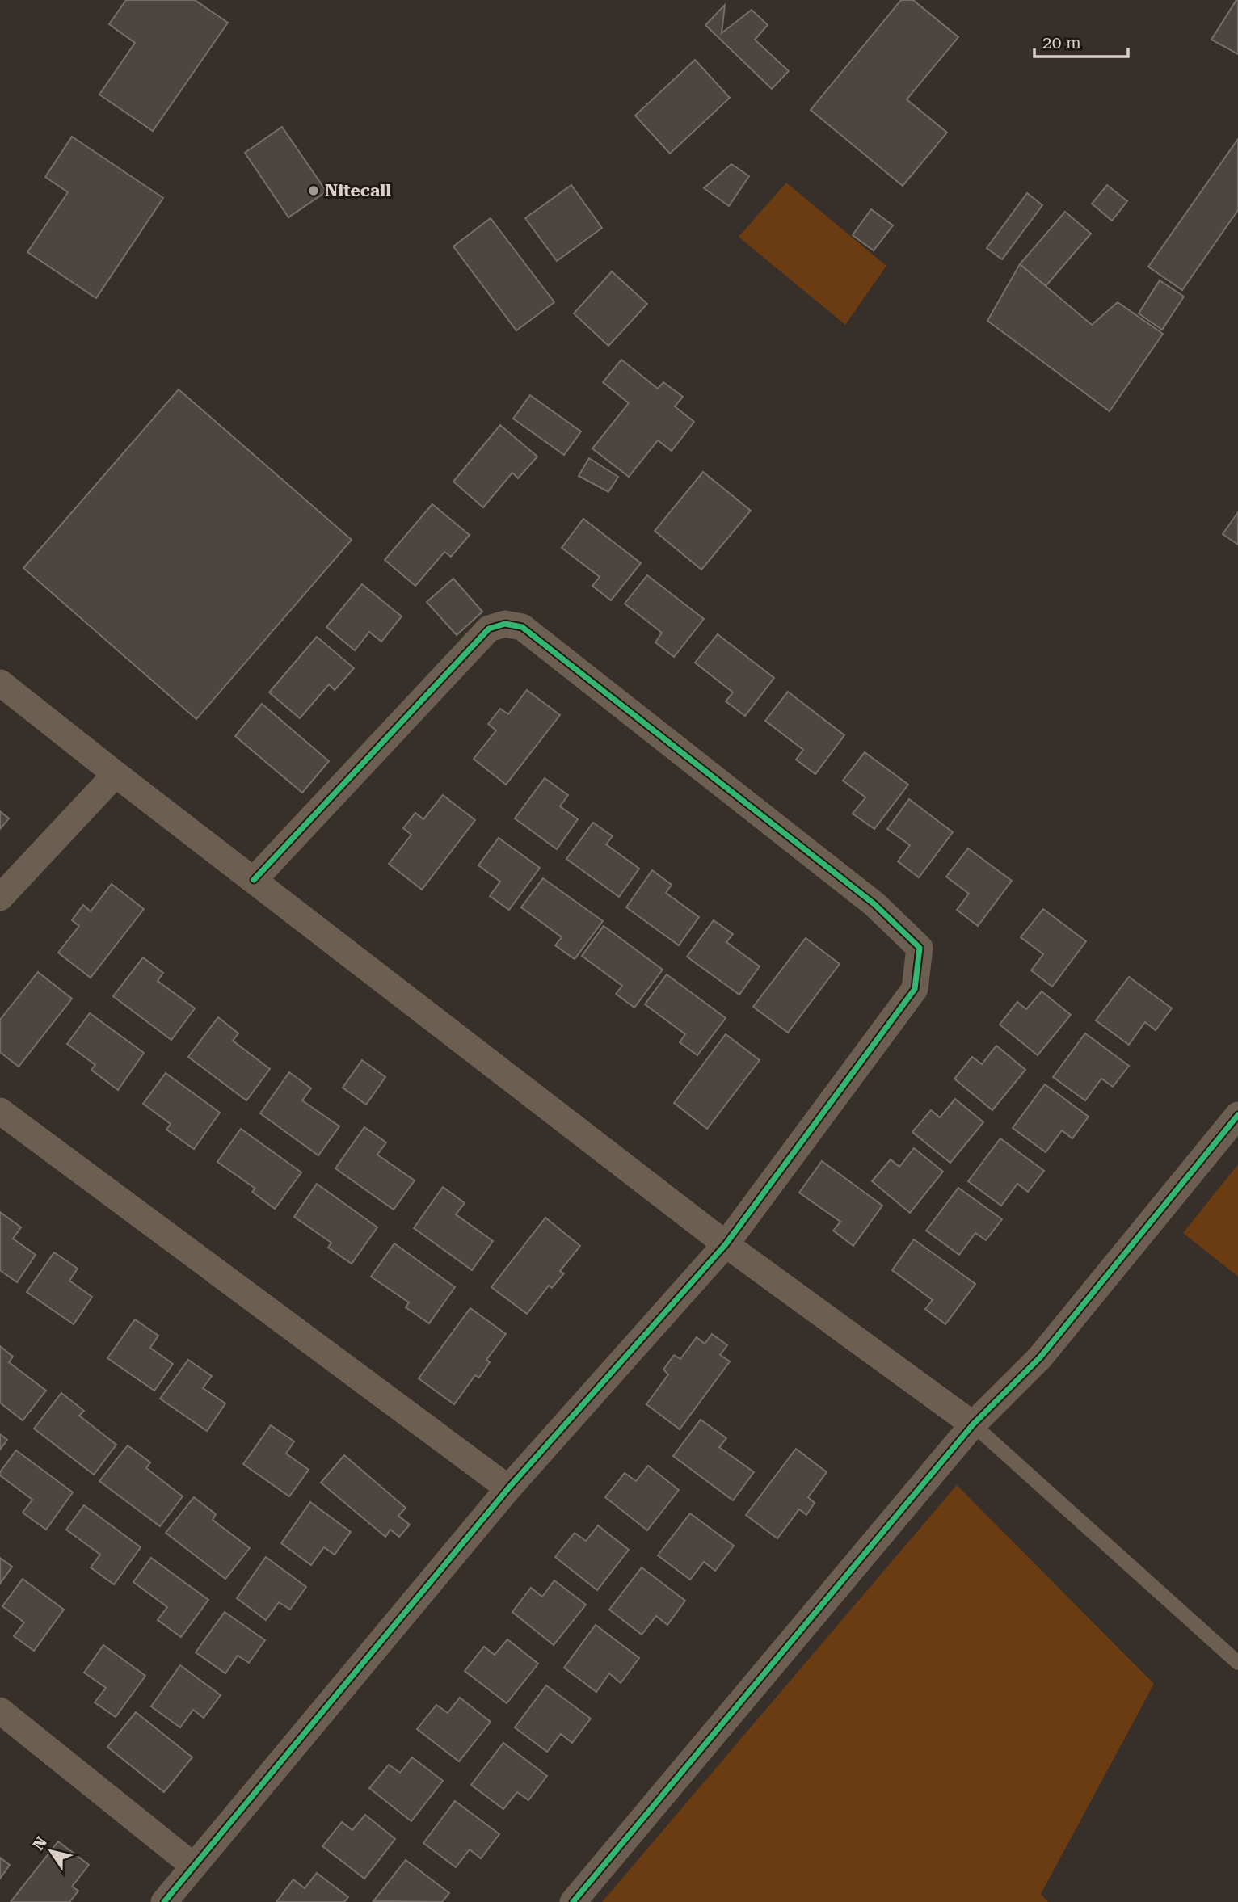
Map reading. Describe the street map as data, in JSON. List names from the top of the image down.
{
  "places": ["Nitecall"],
  "scale_bar": "20 m",
  "north": "top left"
}
